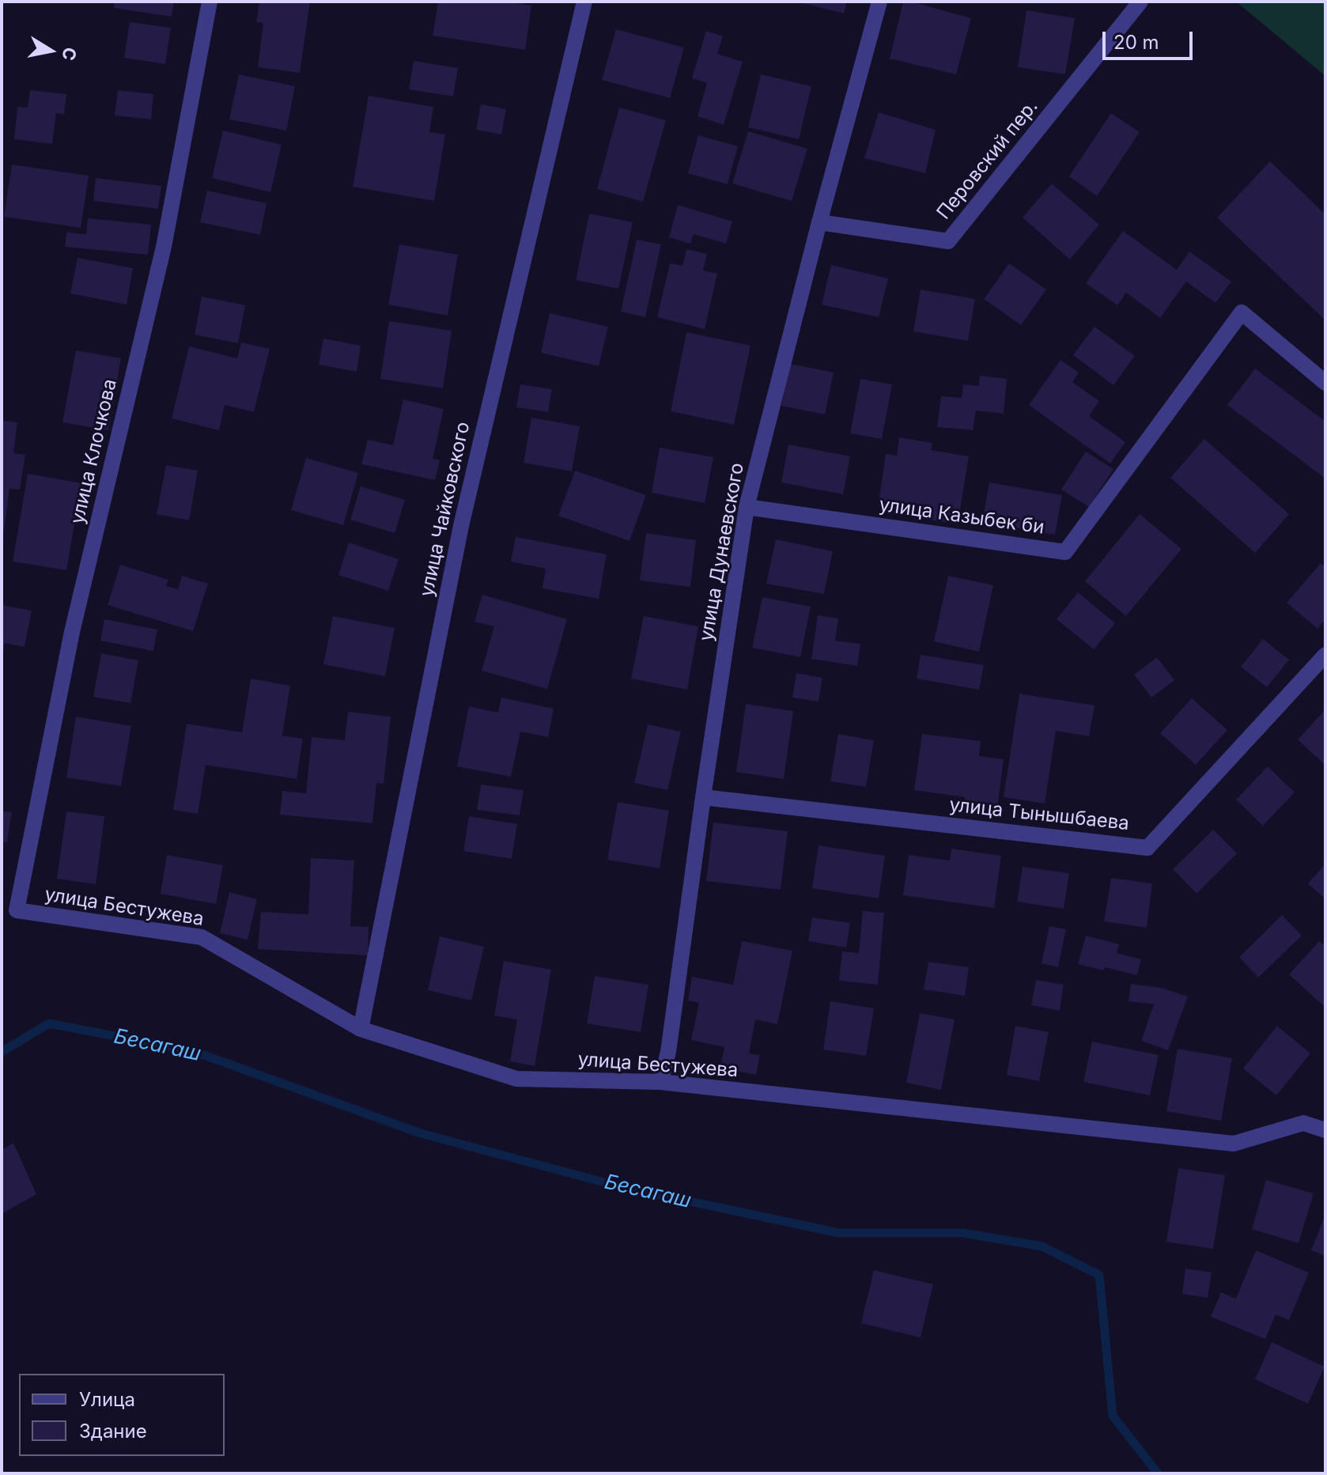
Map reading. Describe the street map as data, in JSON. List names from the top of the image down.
{
  "streets": {
    "street": [
      "Перовский пер.",
      "улица Клочкова",
      "улица Чайковского",
      "улица Казыбек би",
      "улица Дунаевского",
      "улица Тынышбаева",
      "улица Бестужева"
    ]
  },
  "crossings": [
    ["Перовский пер.", "улица Дунаевского"],
    ["улица Клочкова", "улица Бестужева"],
    ["улица Чайковского", "улица Бестужева"],
    ["улица Казыбек би", "улица Дунаевского"],
    ["улица Дунаевского", "улица Тынышбаева"],
    ["улица Дунаевского", "улица Бестужева"]
  ],
  "water": ["Бесагаш"],
  "legend": ["Улица", "Здание"],
  "scale_bar": "20 m",
  "north": "right"
}
